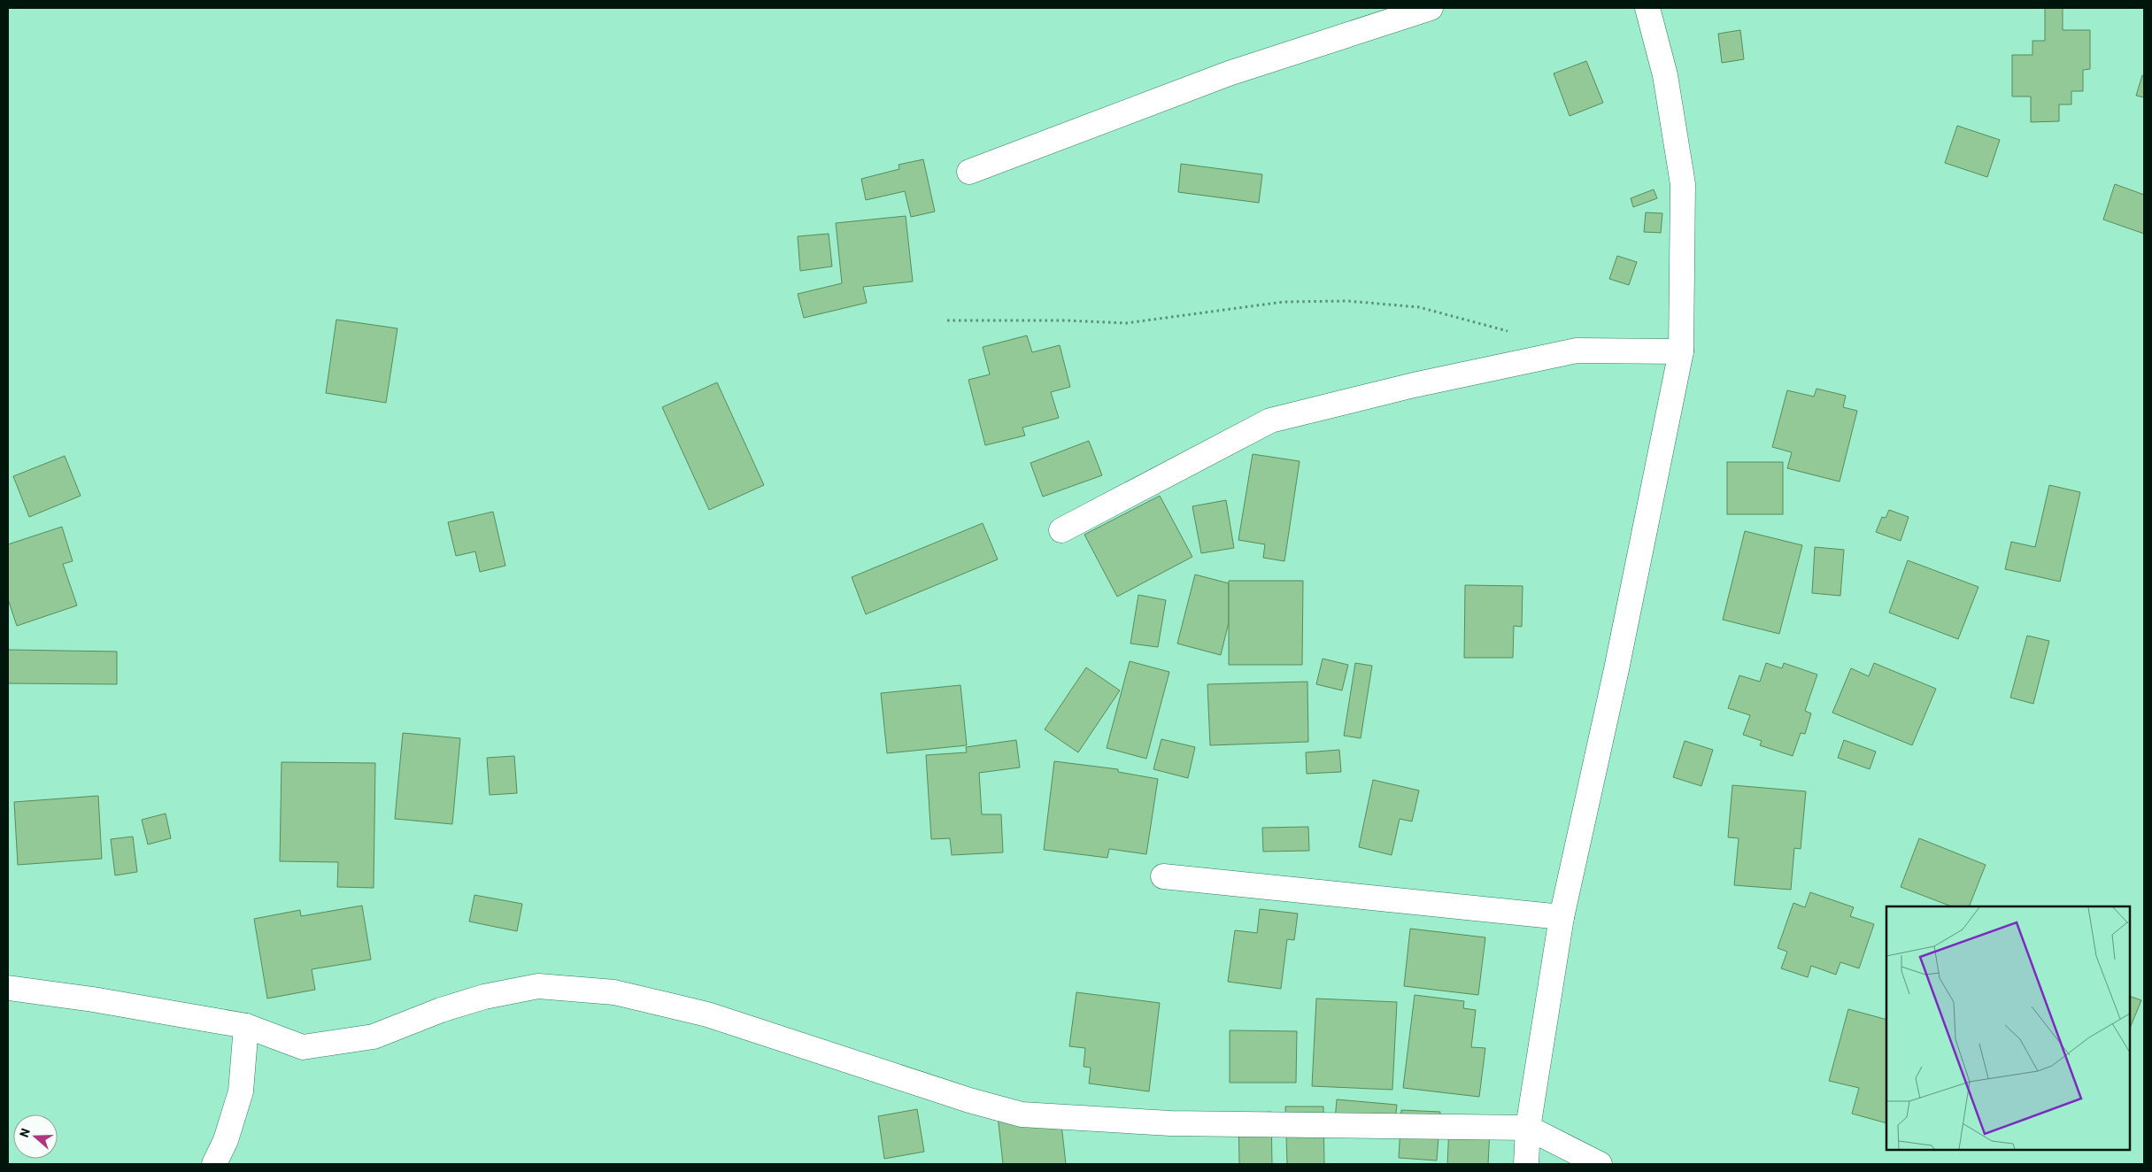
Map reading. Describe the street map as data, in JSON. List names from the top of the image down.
{
  "north": "left"
}
